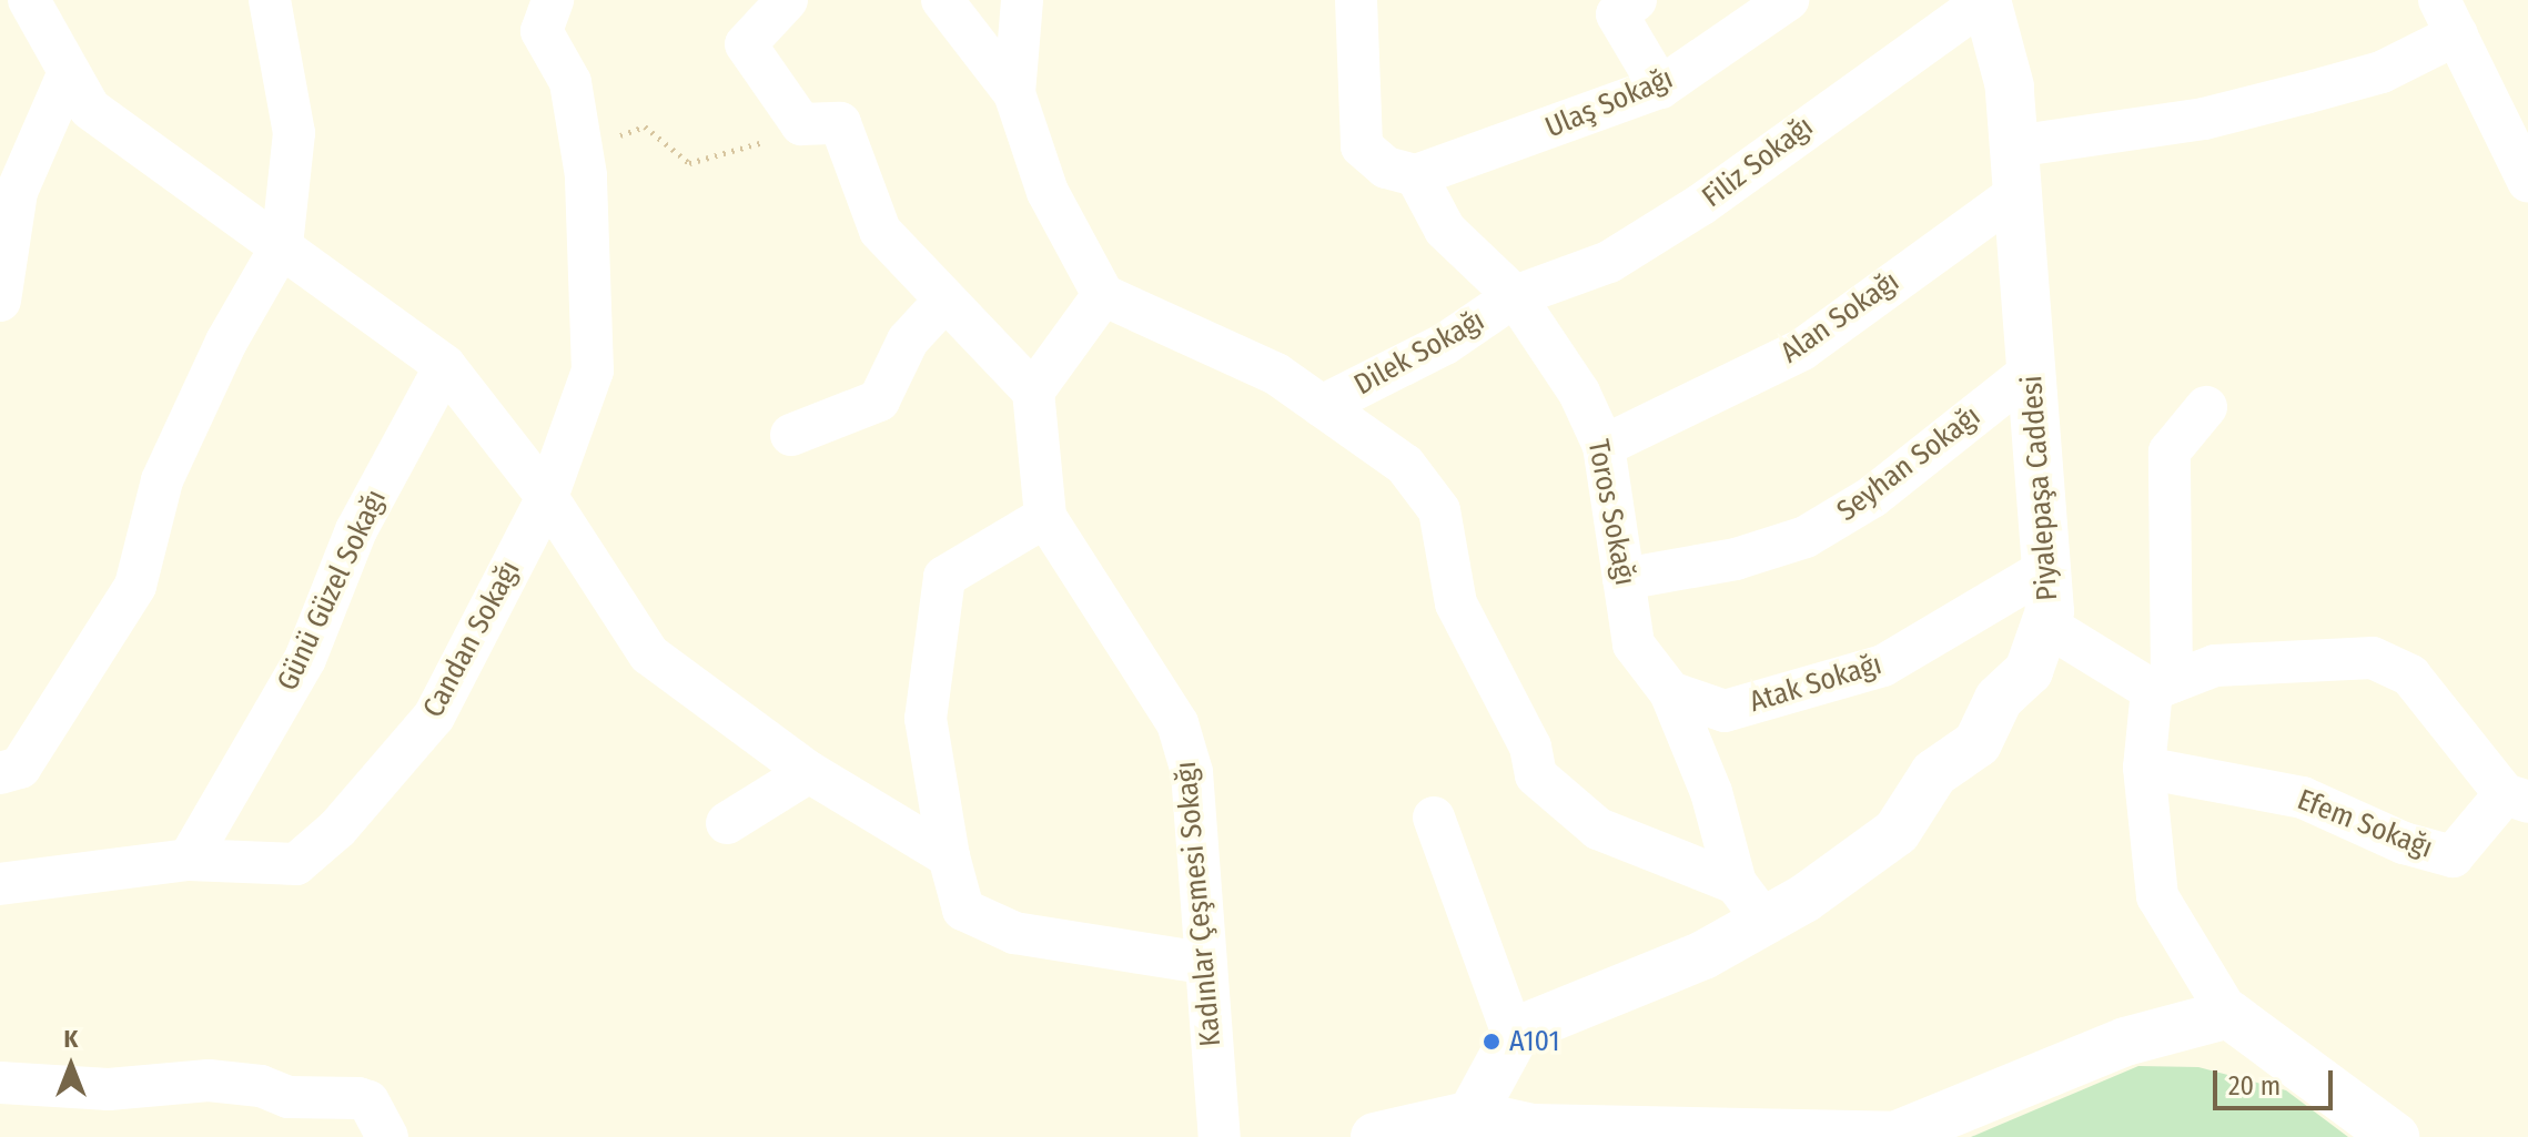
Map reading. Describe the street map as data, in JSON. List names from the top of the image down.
{
  "streets": {
    "street": [
      "Ulaş Sokağı",
      "Filiz Sokağı",
      "Alan Sokağı",
      "Dilek Sokağı",
      "Seyhan Sokağı",
      "Piyalepaşa Caddesi",
      "Toros Sokağı",
      "Günü Güzel Sokağı",
      "Candan Sokağı",
      "Atak Sokağı",
      "Efem Sokağı",
      "Kadınlar Çeşmesi Sokağı"
    ]
  },
  "crossings": [
    ["Ulaş Sokağı", "Toros Sokağı"],
    ["Filiz Sokağı", "Dilek Sokağı"],
    ["Filiz Sokağı", "Piyalepaşa Caddesi"],
    ["Filiz Sokağı", "Toros Sokağı"],
    ["Alan Sokağı", "Piyalepaşa Caddesi"],
    ["Alan Sokağı", "Toros Sokağı"],
    ["Dilek Sokağı", "Toros Sokağı"],
    ["Seyhan Sokağı", "Piyalepaşa Caddesi"],
    ["Seyhan Sokağı", "Toros Sokağı"],
    ["Piyalepaşa Caddesi", "Atak Sokağı"],
    ["Toros Sokağı", "Atak Sokağı"],
    ["Günü Güzel Sokağı", "Candan Sokağı"]
  ],
  "places": ["A101"],
  "scale_bar": "20 m",
  "north": "top"
}
